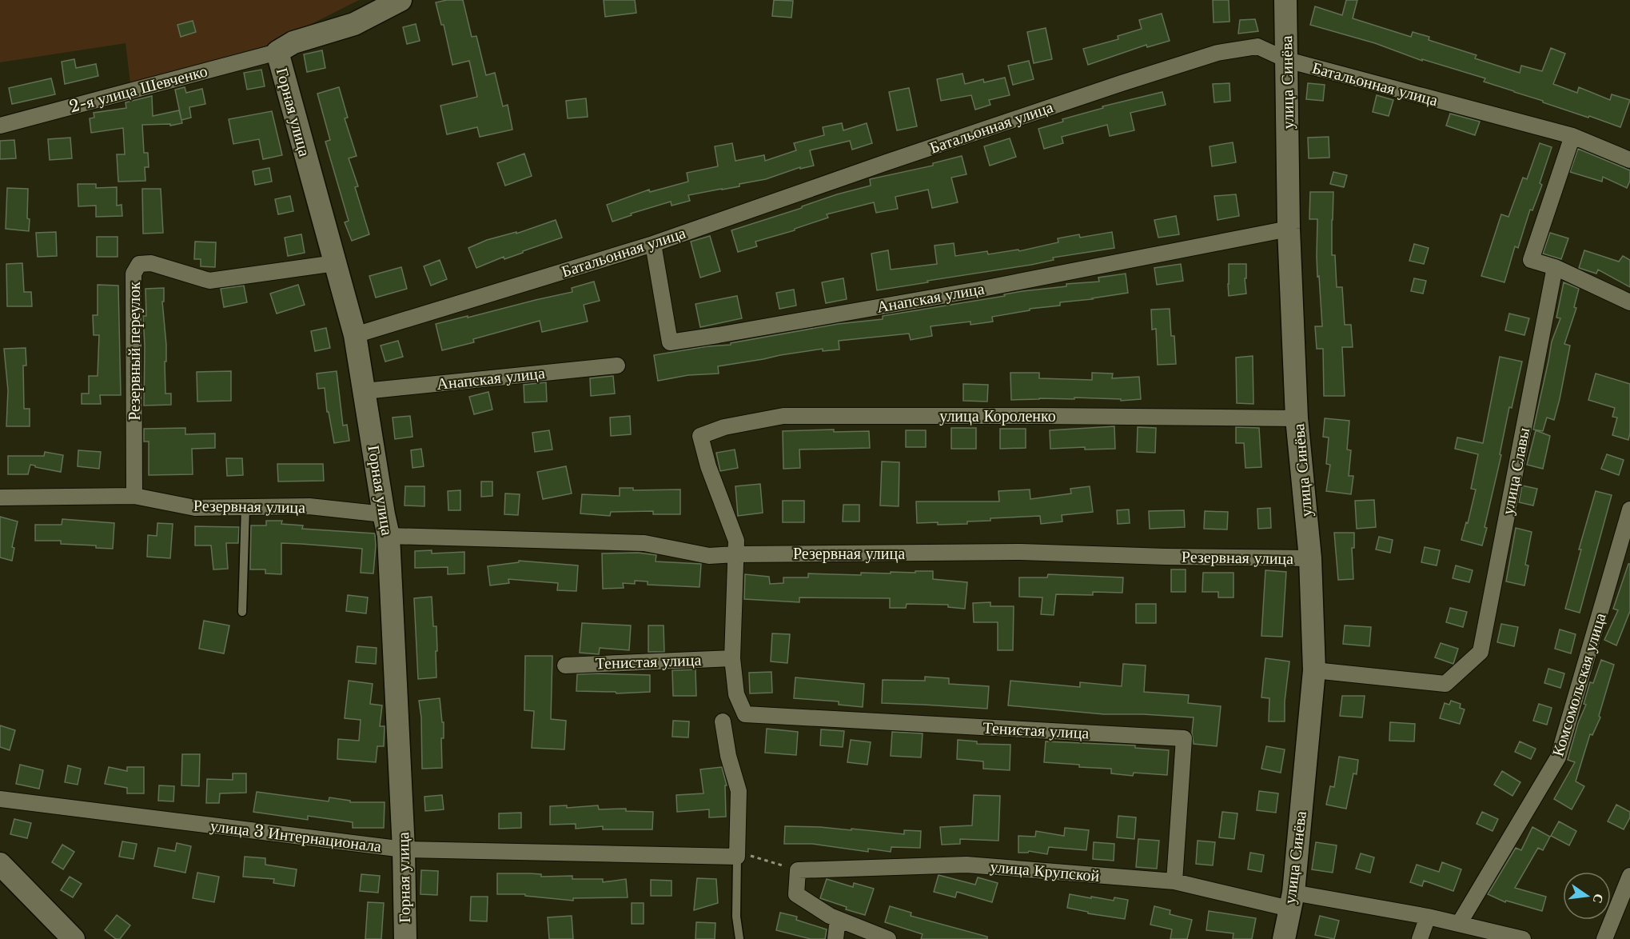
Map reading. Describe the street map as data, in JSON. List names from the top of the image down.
{
  "streets": {
    "main road": ["улица Синёва", "Горная улица"],
    "street": [
      "Батальонная улица",
      "2-я улица Шевченко",
      "Анапская улица",
      "Резервный переулок",
      "улица Короленко",
      "улица Славы",
      "Резервная улица",
      "Тенистая улица",
      "Комсомольская улица",
      "улица 3 Интернационала",
      "улица Крупской"
    ]
  },
  "crossings": [
    ["улица Синёва", "Батальонная улица"],
    ["улица Синёва", "Анапская улица"],
    ["улица Синёва", "улица Короленко"],
    ["улица Синёва", "улица Славы"],
    ["улица Синёва", "Резервная улица"],
    ["улица Синёва", "улица Крупской"],
    ["Батальонная улица", "Горная улица"],
    ["Батальонная улица", "Анапская улица"],
    ["2-я улица Шевченко", "Горная улица"],
    ["Горная улица", "Анапская улица"],
    ["Горная улица", "Резервный переулок"],
    ["Горная улица", "Резервная улица"],
    ["Горная улица", "улица 3 Интернационала"],
    ["Резервный переулок", "Резервная улица"],
    ["улица Короленко", "Резервная улица"],
    ["Тенистая улица", "улица Крупской"],
    ["Комсомольская улица", "улица Крупской"]
  ],
  "north": "right"
}
